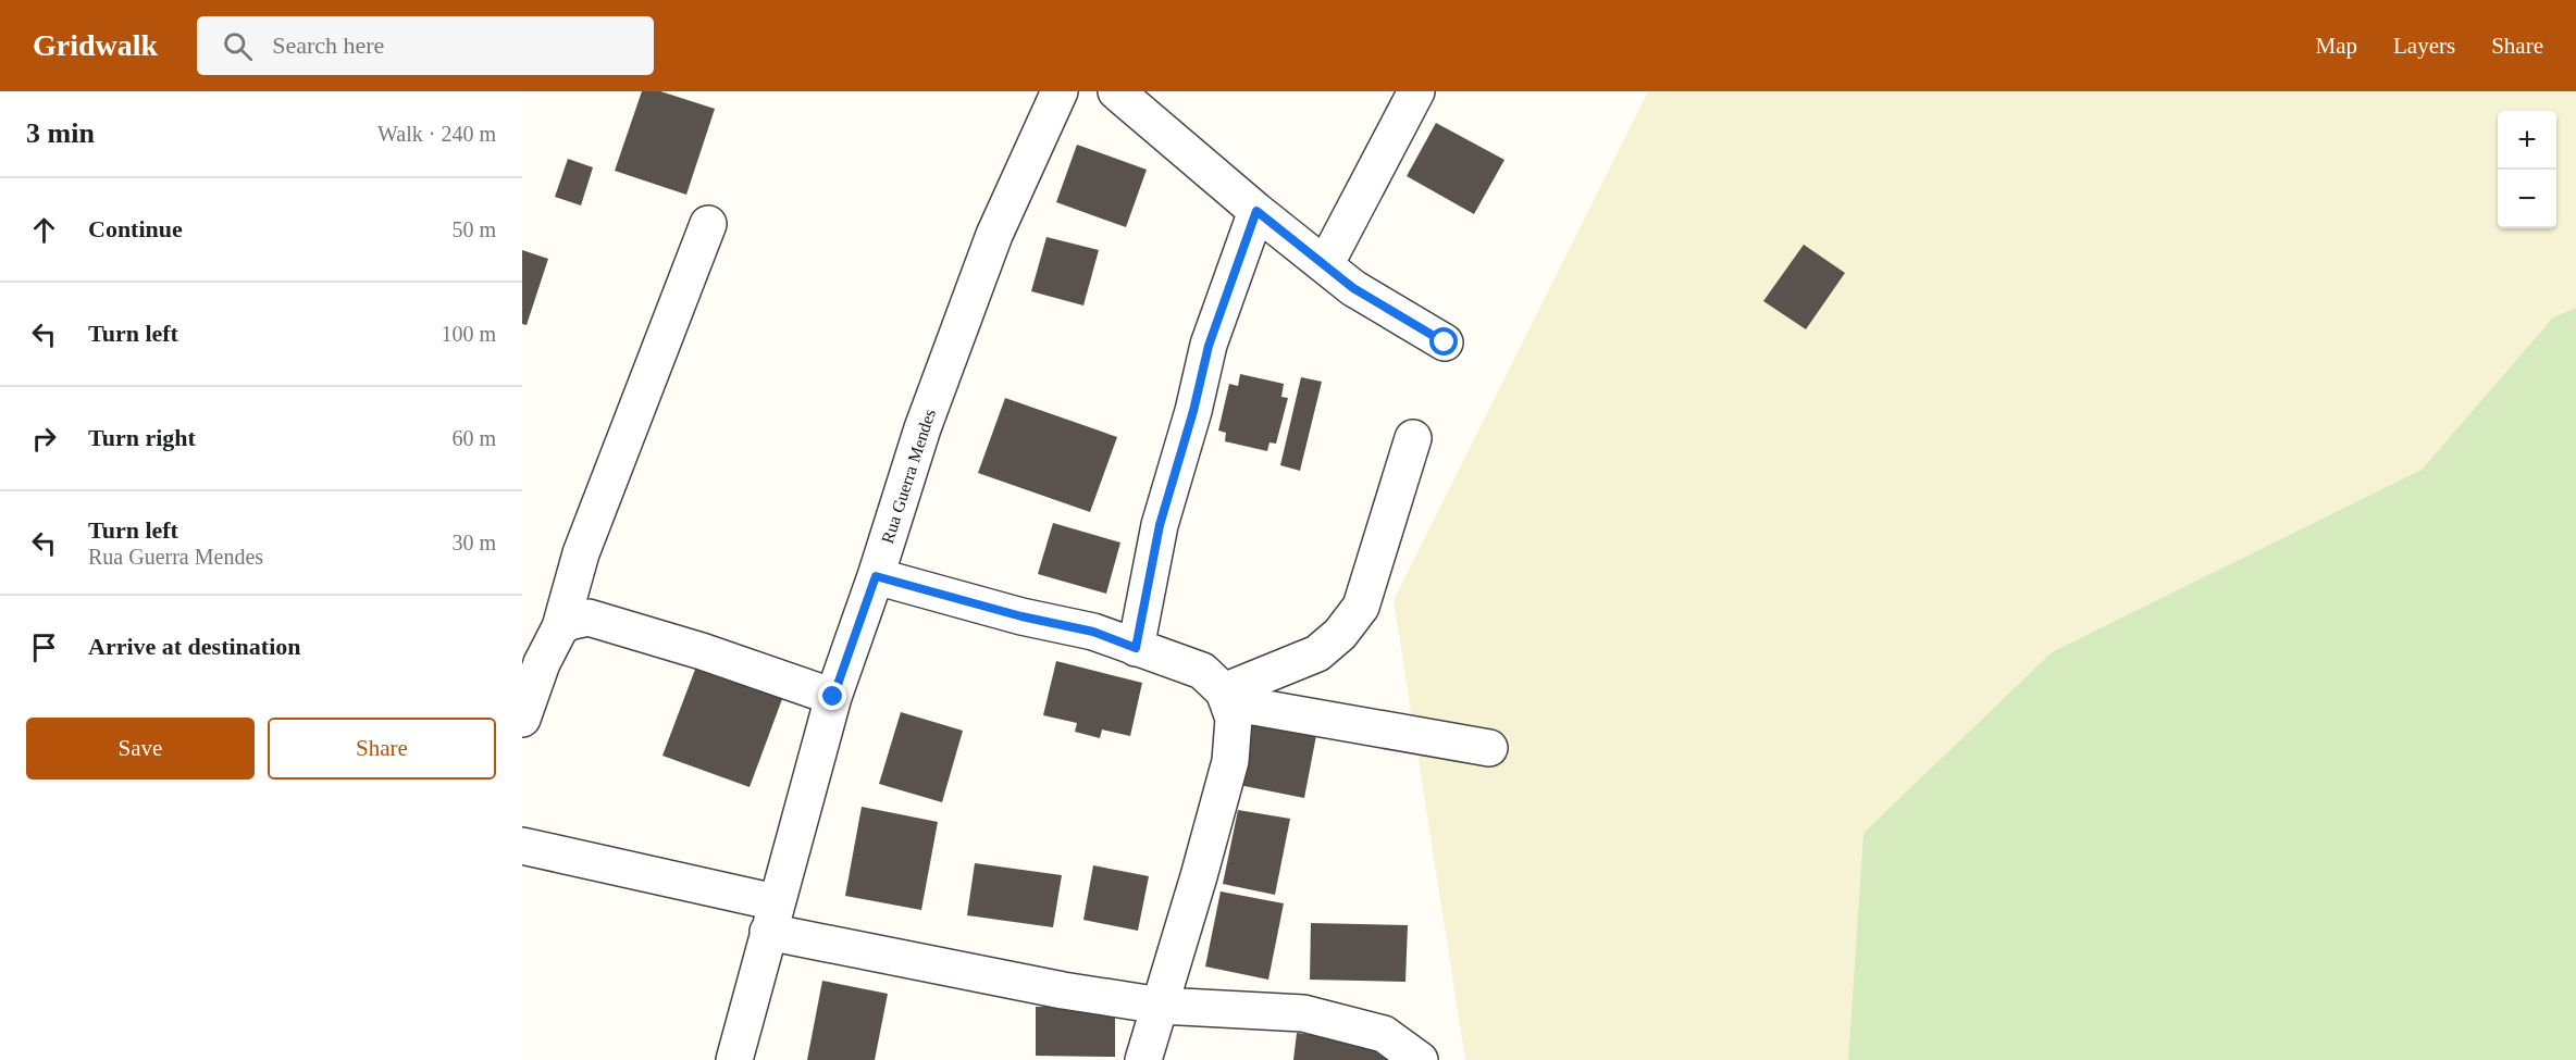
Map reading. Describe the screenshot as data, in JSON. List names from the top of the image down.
{
  "streets": {
    "street": ["Rua Guerra Mendes"]
  },
  "page": {
    "header": "Gridwalk",
    "search": "Search here",
    "nav": ["Map", "Layers", "Share"],
    "heading": ["3 min", "Walk · 240 m"],
    "map_buttons": ["+", "−"],
    "list": [
      ["Continue", "50 m"],
      ["Turn left", "100 m"],
      ["Turn right", "60 m"],
      ["Turn left", "Rua Guerra Mendes", "30 m"],
      "Arrive at destination"
    ],
    "buttons": ["Save", "Share"]
  }
}
